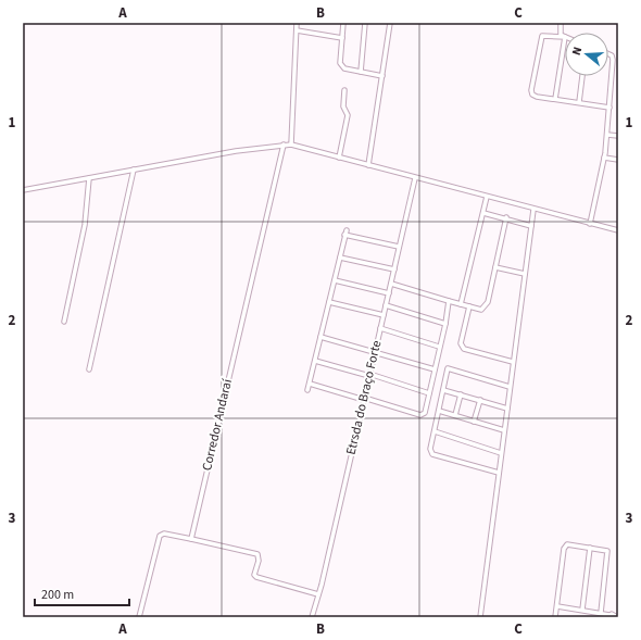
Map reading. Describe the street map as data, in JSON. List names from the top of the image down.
{
  "streets": {
    "street": ["Etrsda do Braço Forte", "Corredor Andaraí"]
  },
  "scale_bar": "200 m",
  "north": "left",
  "grid": {
    "columns": ["A", "B", "C"],
    "rows": ["1", "2", "3"]
  }
}
